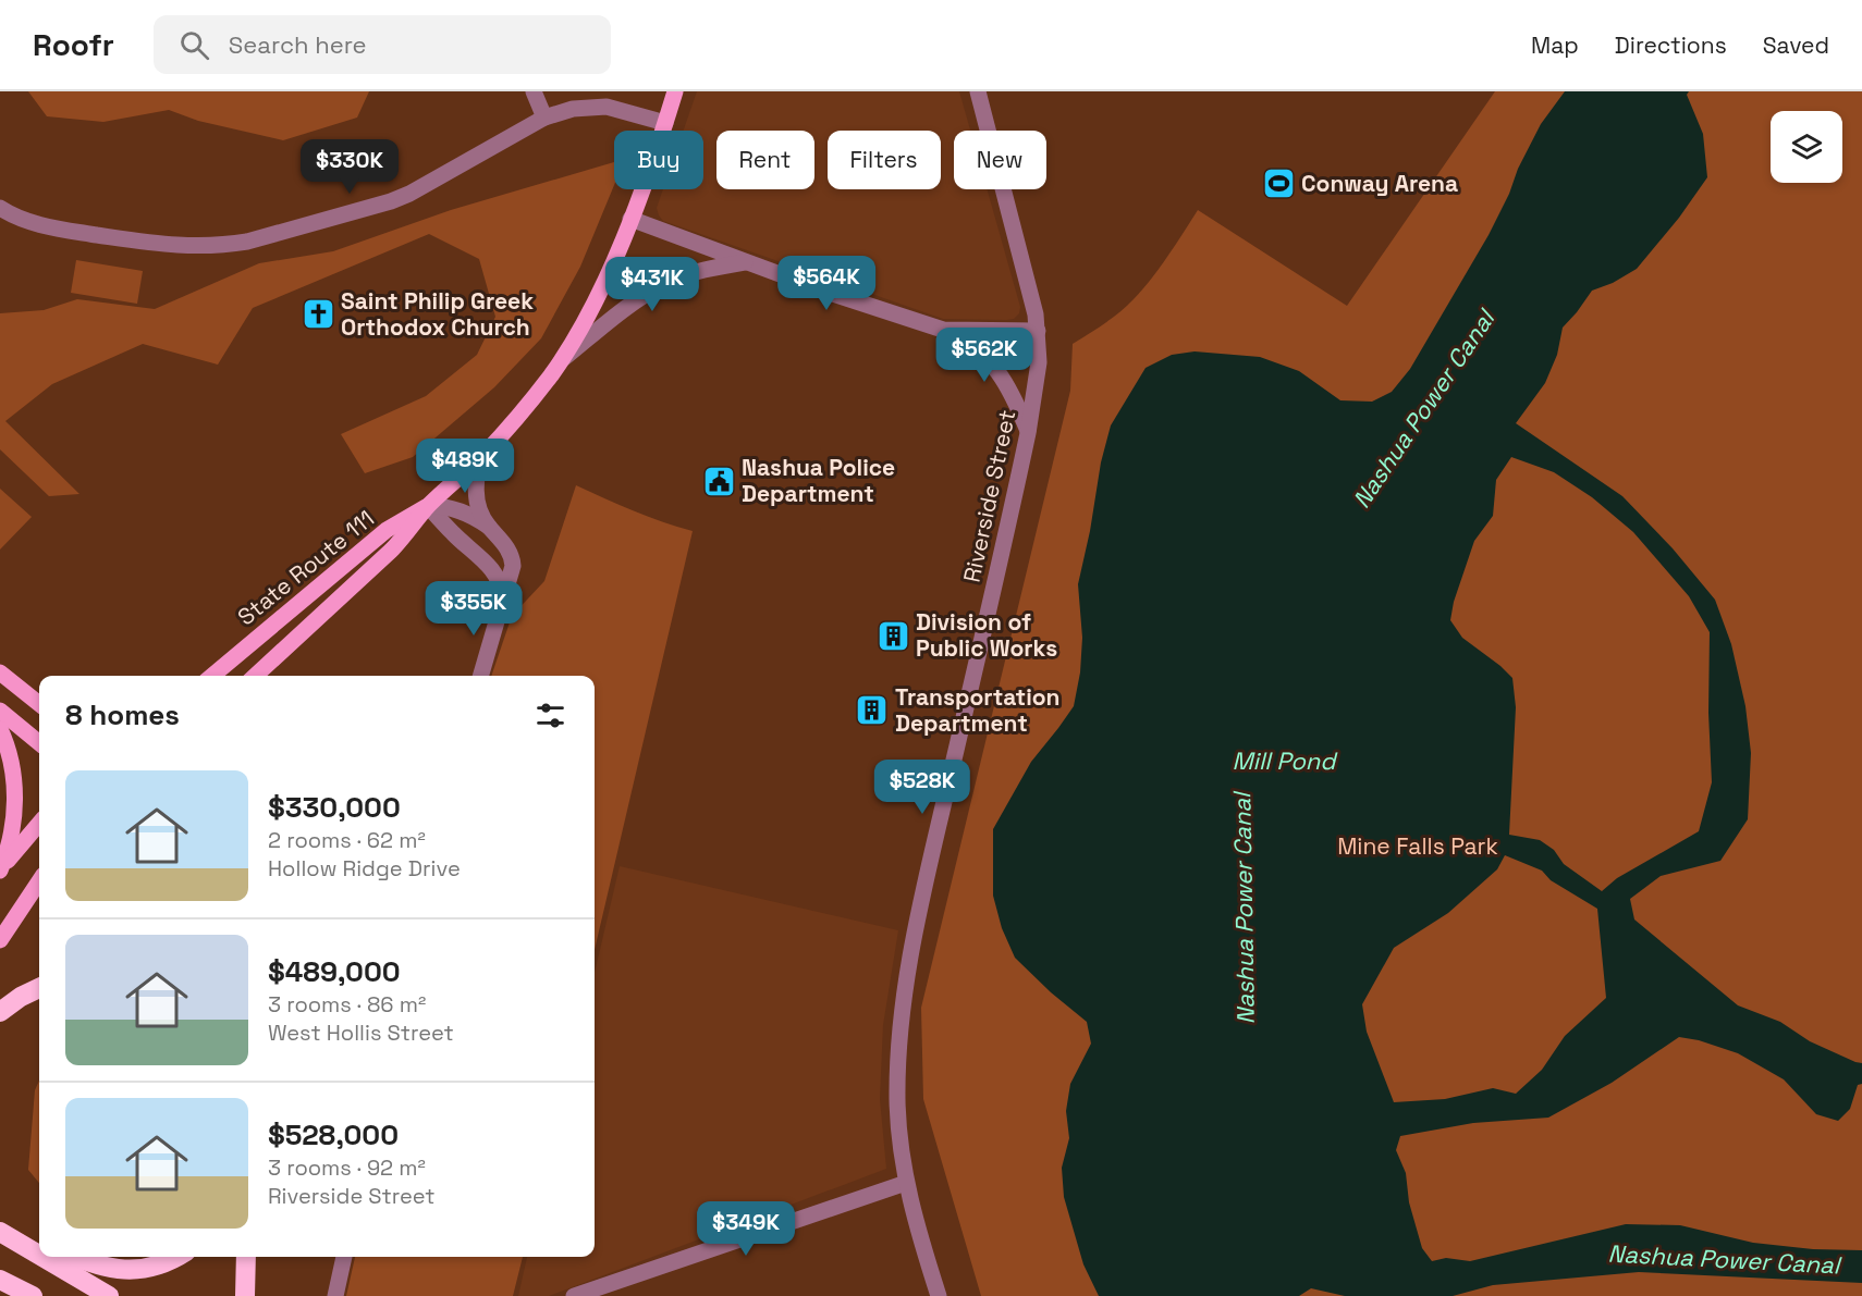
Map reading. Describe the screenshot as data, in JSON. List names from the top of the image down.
{
  "streets": {
    "main road": ["State Route 111"],
    "street": ["Riverside Street"]
  },
  "water": ["Nashua Power Canal", "Mill Pond"],
  "parks": ["Mine Falls Park"],
  "places": {
    "sports": ["Conway Arena"],
    "church": ["Saint Philip Greek Orthodox Church"],
    "public building": ["Nashua Police Department"],
    "building": ["Division of Public Works", "Transportation Department"]
  },
  "page": {
    "header": "Roofr",
    "search": "Search here",
    "nav": ["Map", "Directions", "Saved"],
    "chip": [
      "Buy",
      "Rent",
      "Filters",
      "New"
    ],
    "price": [
      "$330K",
      "$564K",
      "$431K",
      "$562K",
      "$489K",
      "$355K",
      "$528K",
      "$349K"
    ],
    "heading": "8 homes",
    "list": [
      {
        "name": "$330,000",
        "note": "2 rooms · 62 m² · Hollow Ridge Drive"
      },
      {
        "name": "$489,000",
        "note": "3 rooms · 86 m² · West Hollis Street"
      },
      {
        "name": "$528,000",
        "note": "3 rooms · 92 m² · Riverside Street"
      }
    ]
  }
}
